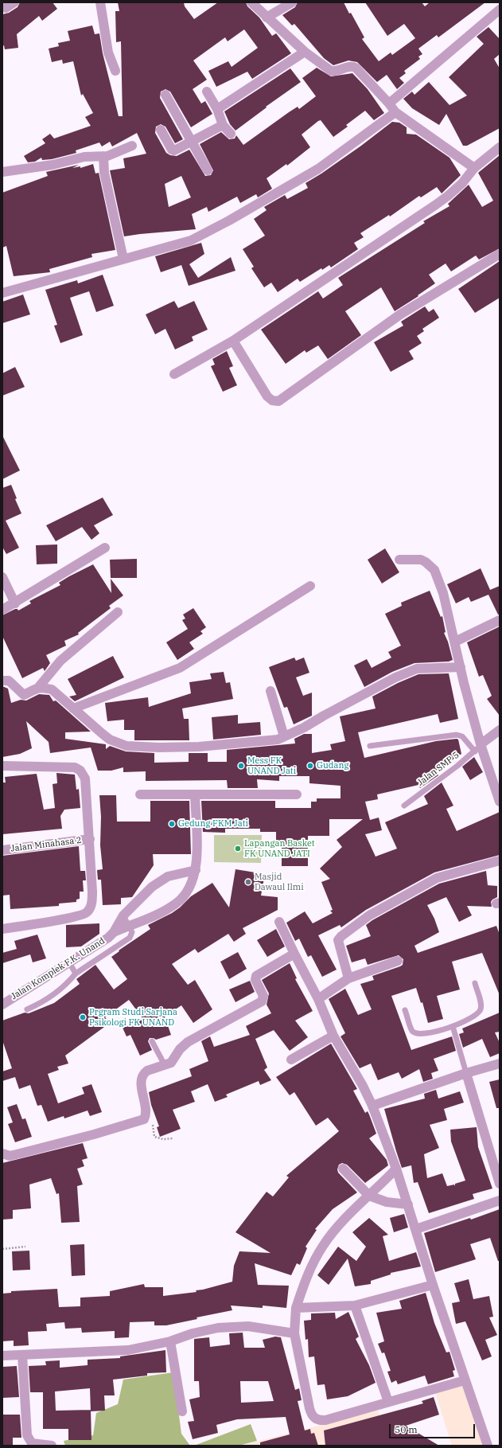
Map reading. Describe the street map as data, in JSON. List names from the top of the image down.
{
  "streets": {
    "street": ["Jalan Minahasa 2", "Jalan Komplek F.K. Unand"],
    "lane": ["Jalan SMP 5"]
  },
  "places": [
    "Mess FK UNAND Jati",
    "Gudang",
    "Gedung FKM Jati",
    "Lapangan Basket FK UNAND JATI",
    "Masjid Dawaul Ilmi",
    "Prgram Studi Sarjana Psikologi FK UNAND"
  ],
  "scale_bar": "50 m"
}
